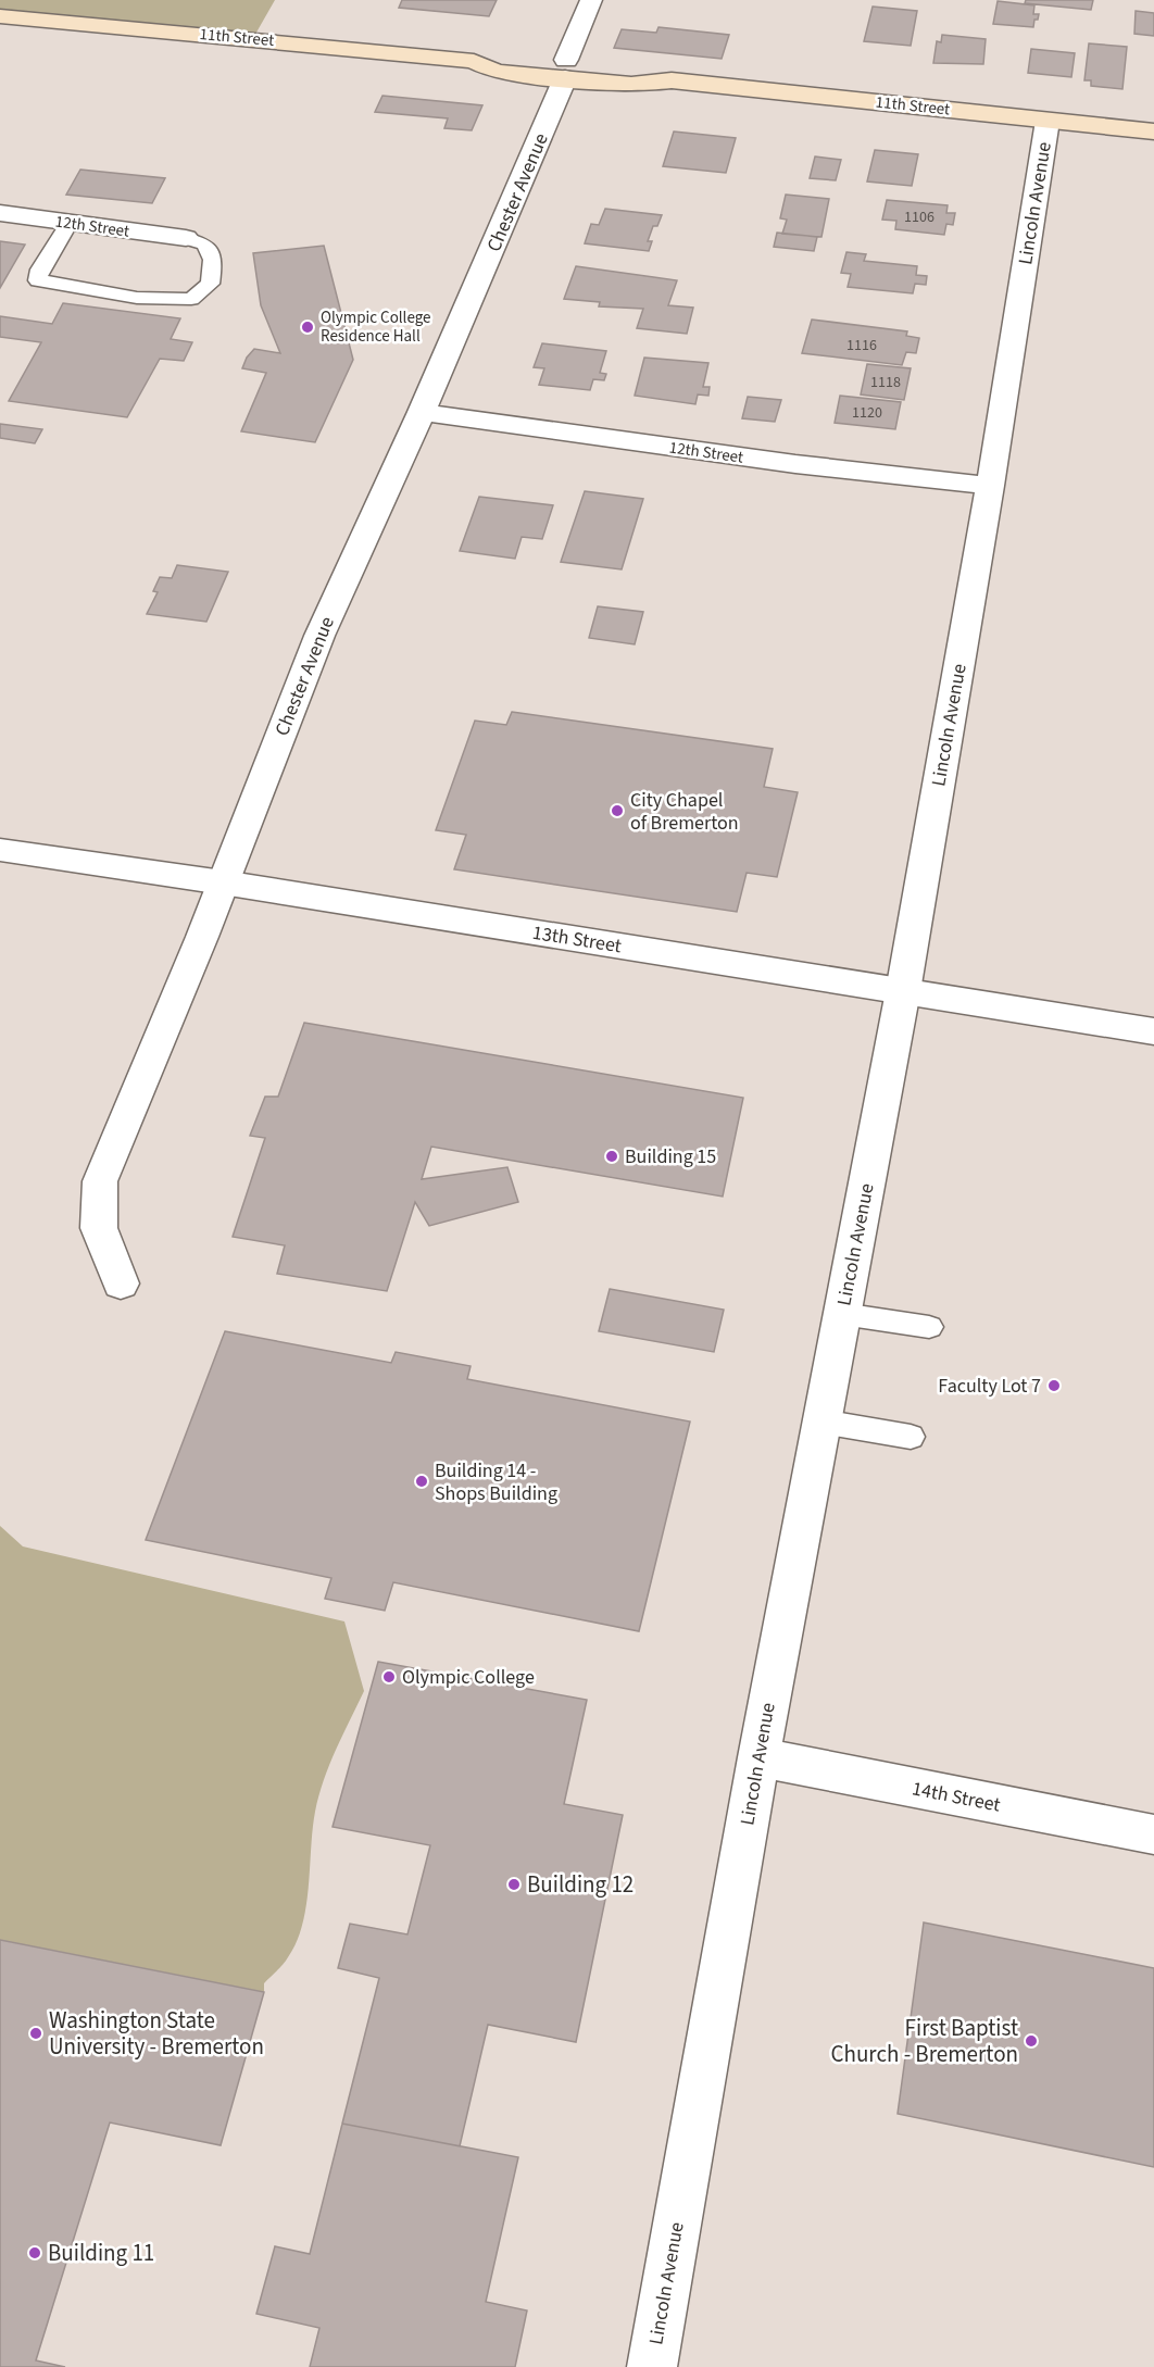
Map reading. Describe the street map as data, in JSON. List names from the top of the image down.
{
  "streets": {
    "main road": ["11th Street"],
    "street": [
      "Chester Avenue",
      "Lincoln Avenue",
      "12th Street",
      "13th Street",
      "14th Street"
    ]
  },
  "crossings": [
    ["11th Street", "Chester Avenue"],
    ["11th Street", "Lincoln Avenue"],
    ["Chester Avenue", "12th Street"],
    ["Chester Avenue", "13th Street"],
    ["Lincoln Avenue", "12th Street"],
    ["Lincoln Avenue", "13th Street"],
    ["Lincoln Avenue", "14th Street"]
  ],
  "places": [
    "Olympic College Residence Hall",
    "City Chapel of Bremerton",
    "Building 15",
    "Faculty Lot 7",
    "Building 14 - Shops Building",
    "Olympic College",
    "Building 12",
    "Washington State University - Bremerton",
    "First Baptist Church - Bremerton",
    "Building 11"
  ],
  "house_numbers": [
    "1106",
    "1116",
    "1118",
    "1120"
  ]
}
